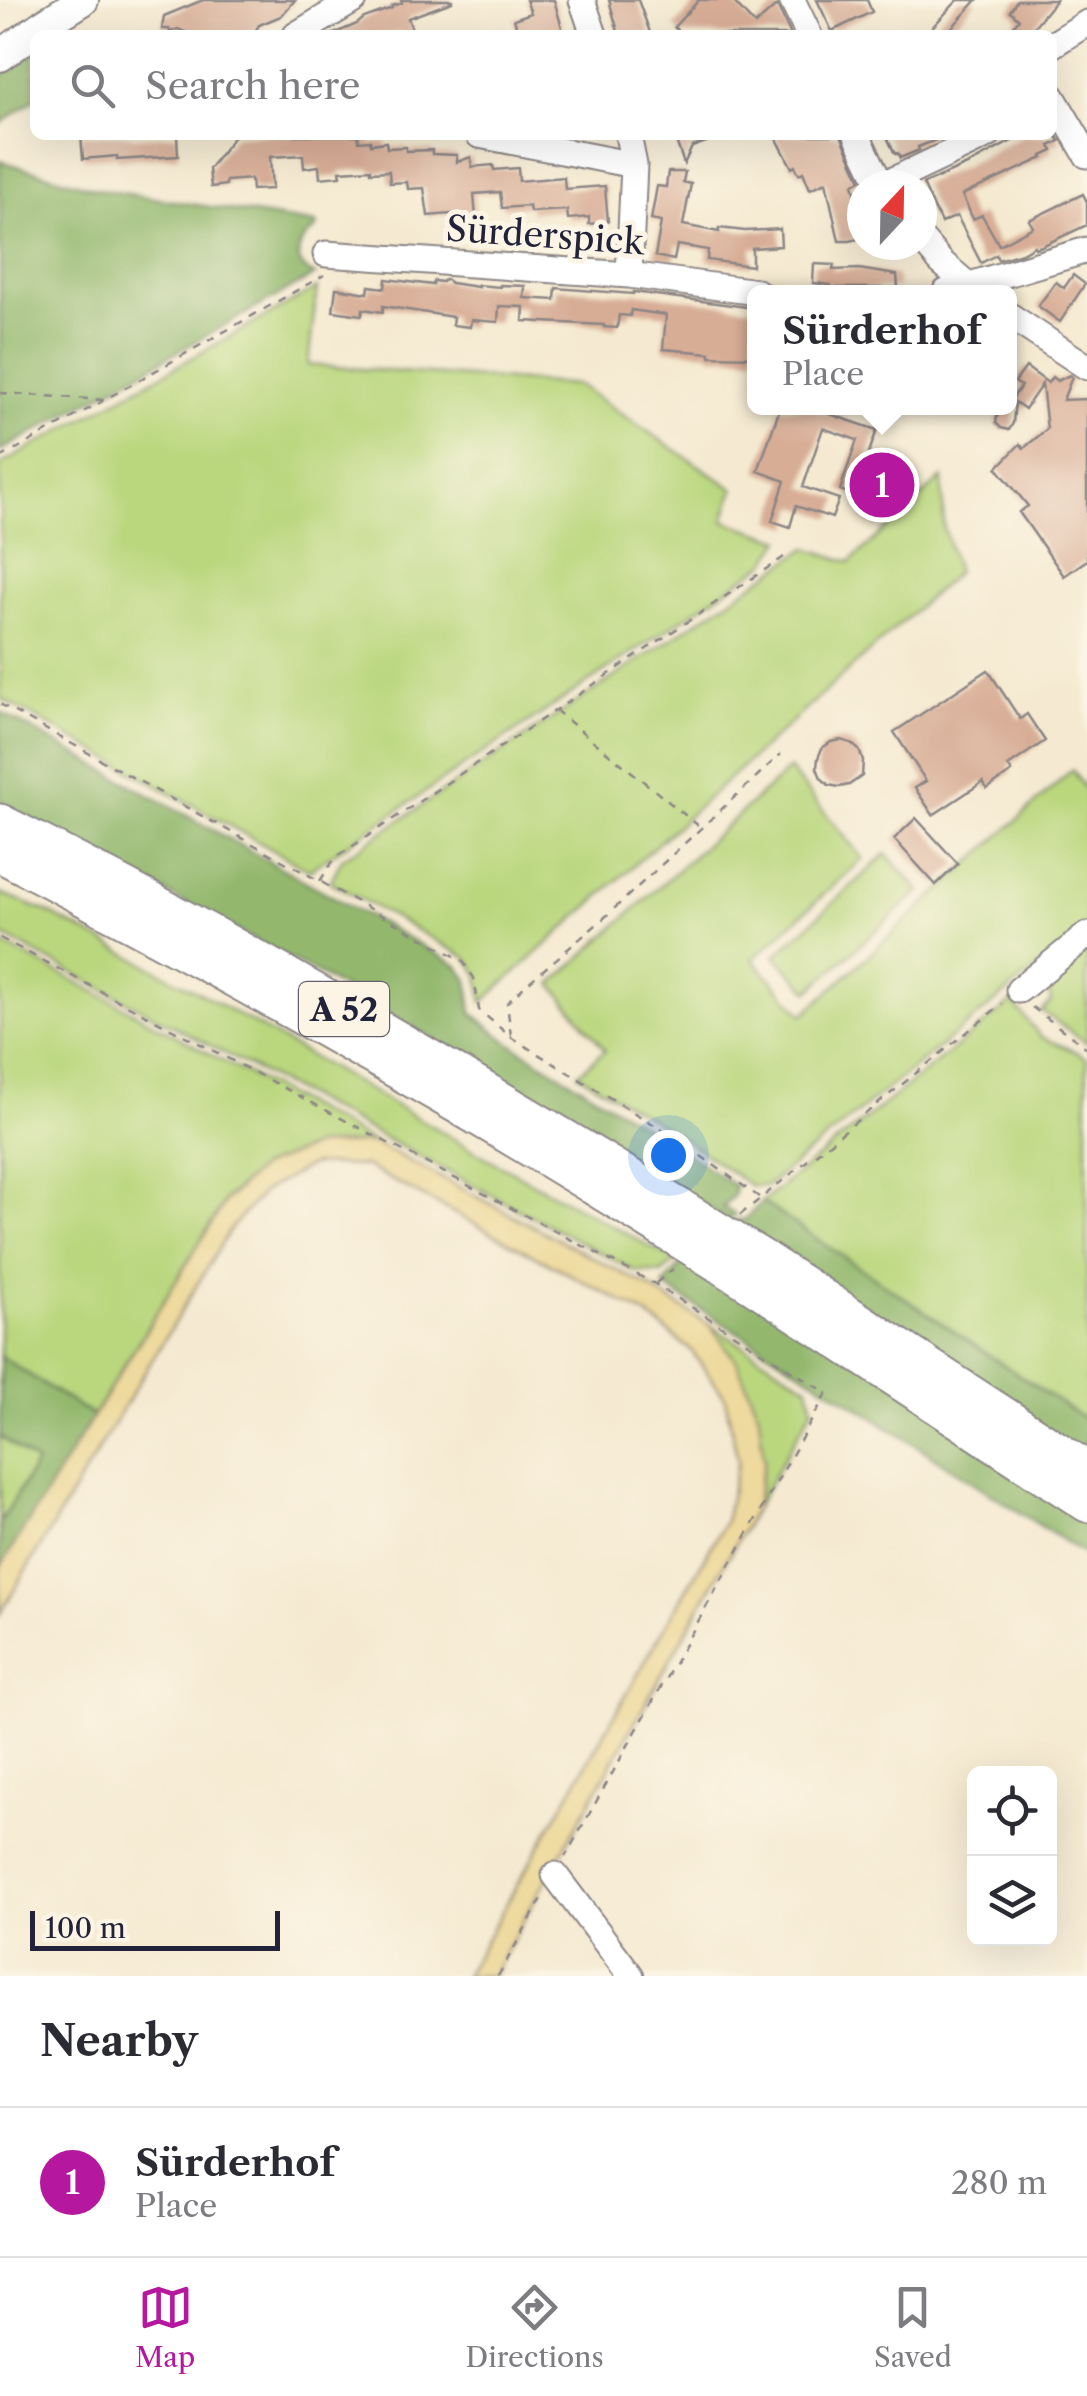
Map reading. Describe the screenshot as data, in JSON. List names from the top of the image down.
{
  "streets": {
    "highway": ["A 52"],
    "street": ["Sürderspick"]
  },
  "scale_bar": "100 m",
  "north": "top",
  "page": {
    "search": "Search here",
    "popup": ["Sürderhof", "Place"],
    "pins": "1",
    "scale": "100 m",
    "heading": "Nearby",
    "list": [
      {
        "mark": "1",
        "name": "Sürderhof",
        "note": "Place",
        "value": "280 m"
      }
    ],
    "nav": ["Map", "Directions", "Saved"]
  }
}
